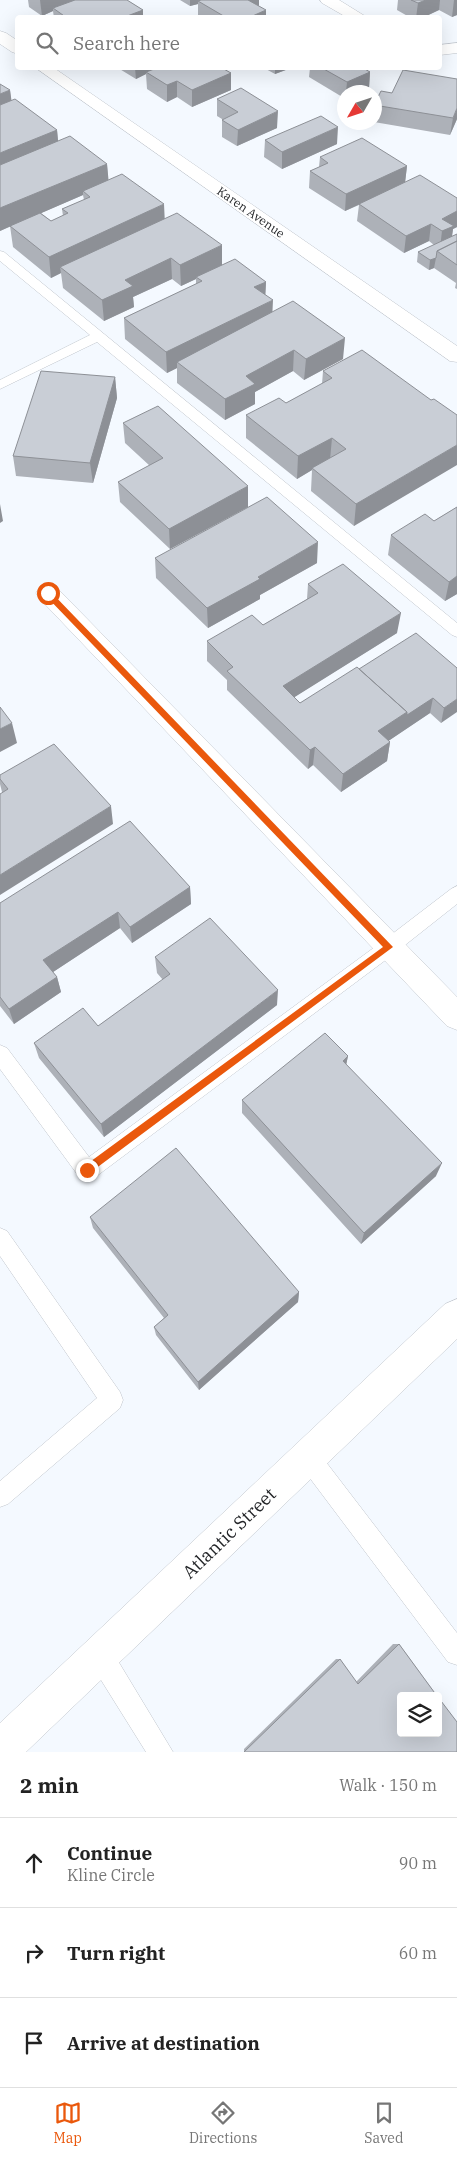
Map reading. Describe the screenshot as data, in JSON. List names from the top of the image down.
{
  "streets": {
    "street": ["Karen Avenue", "Atlantic Street"]
  },
  "north": "bottom left",
  "page": {
    "search": "Search here",
    "heading": ["2 min", "Walk · 150 m"],
    "list": [
      ["Continue", "Kline Circle", "90 m"],
      ["Turn right", "60 m"],
      "Arrive at destination"
    ],
    "nav": ["Map", "Directions", "Saved"]
  }
}
